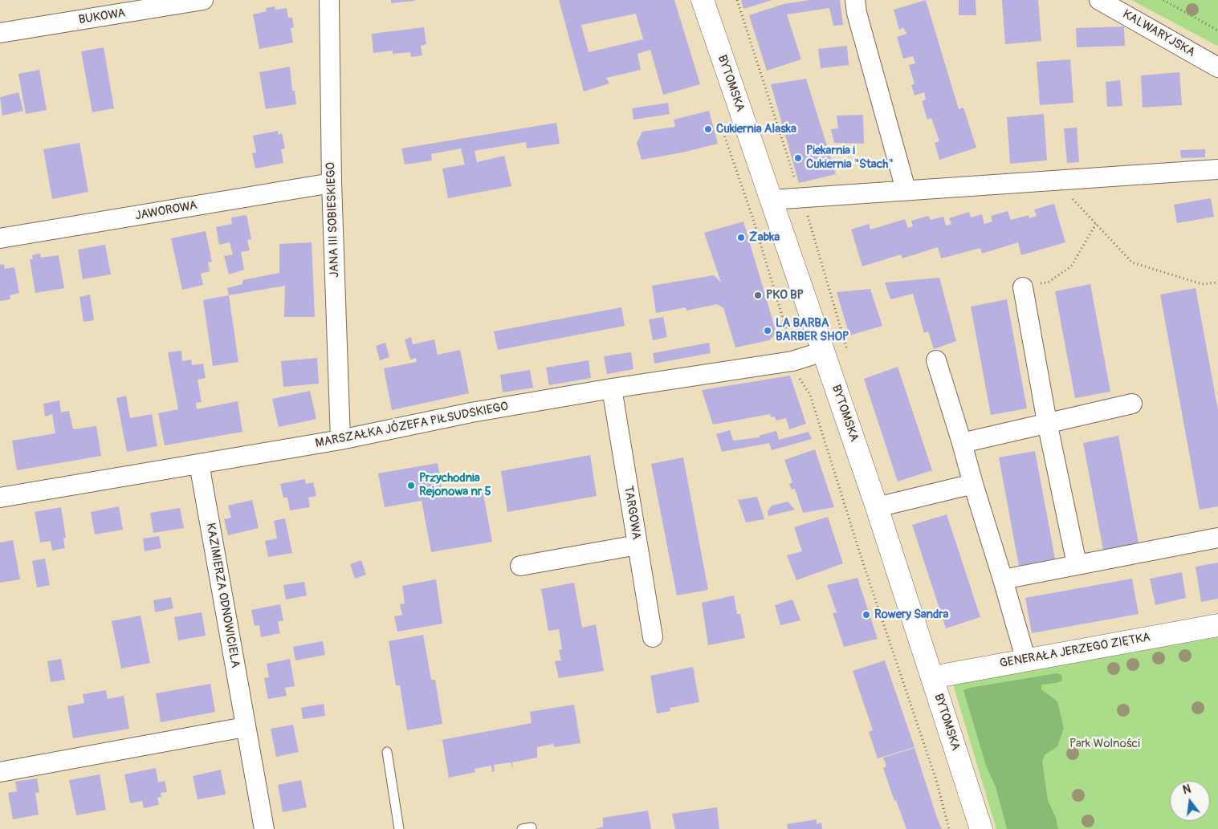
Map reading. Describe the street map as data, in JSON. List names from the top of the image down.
{
  "streets": {
    "street": [
      "BUKOWA",
      "KALWARYJSKA",
      "BYTOMSKA",
      "JAWOROWA",
      "JANA III SOBIESKIEGO",
      "MARSZAŁKA JÓZEFA PIŁSUDSKIEGO",
      "TARGOWA",
      "KAZIMIERZA ODNOWICIELA",
      "GENERAŁA JERZEGO ZIĘTKA"
    ]
  },
  "crossings": [
    ["BYTOMSKA", "MARSZAŁKA JÓZEFA PIŁSUDSKIEGO"],
    ["BYTOMSKA", "GENERAŁA JERZEGO ZIĘTKA"],
    ["JAWOROWA", "JANA III SOBIESKIEGO"],
    ["JANA III SOBIESKIEGO", "MARSZAŁKA JÓZEFA PIŁSUDSKIEGO"],
    ["MARSZAŁKA JÓZEFA PIŁSUDSKIEGO", "TARGOWA"],
    ["MARSZAŁKA JÓZEFA PIŁSUDSKIEGO", "KAZIMIERZA ODNOWICIELA"]
  ],
  "parks": ["Park Wolności"],
  "places": [
    "Cukiernia Alaska",
    "Piekarnia i Cukiernia \"Stach\"",
    "Żabka",
    "PKO BP",
    "LA BARBA BARBER SHOP",
    "Przychodnia Rejonowa nr 5",
    "Rowery Sandra"
  ],
  "north": "top"
}
